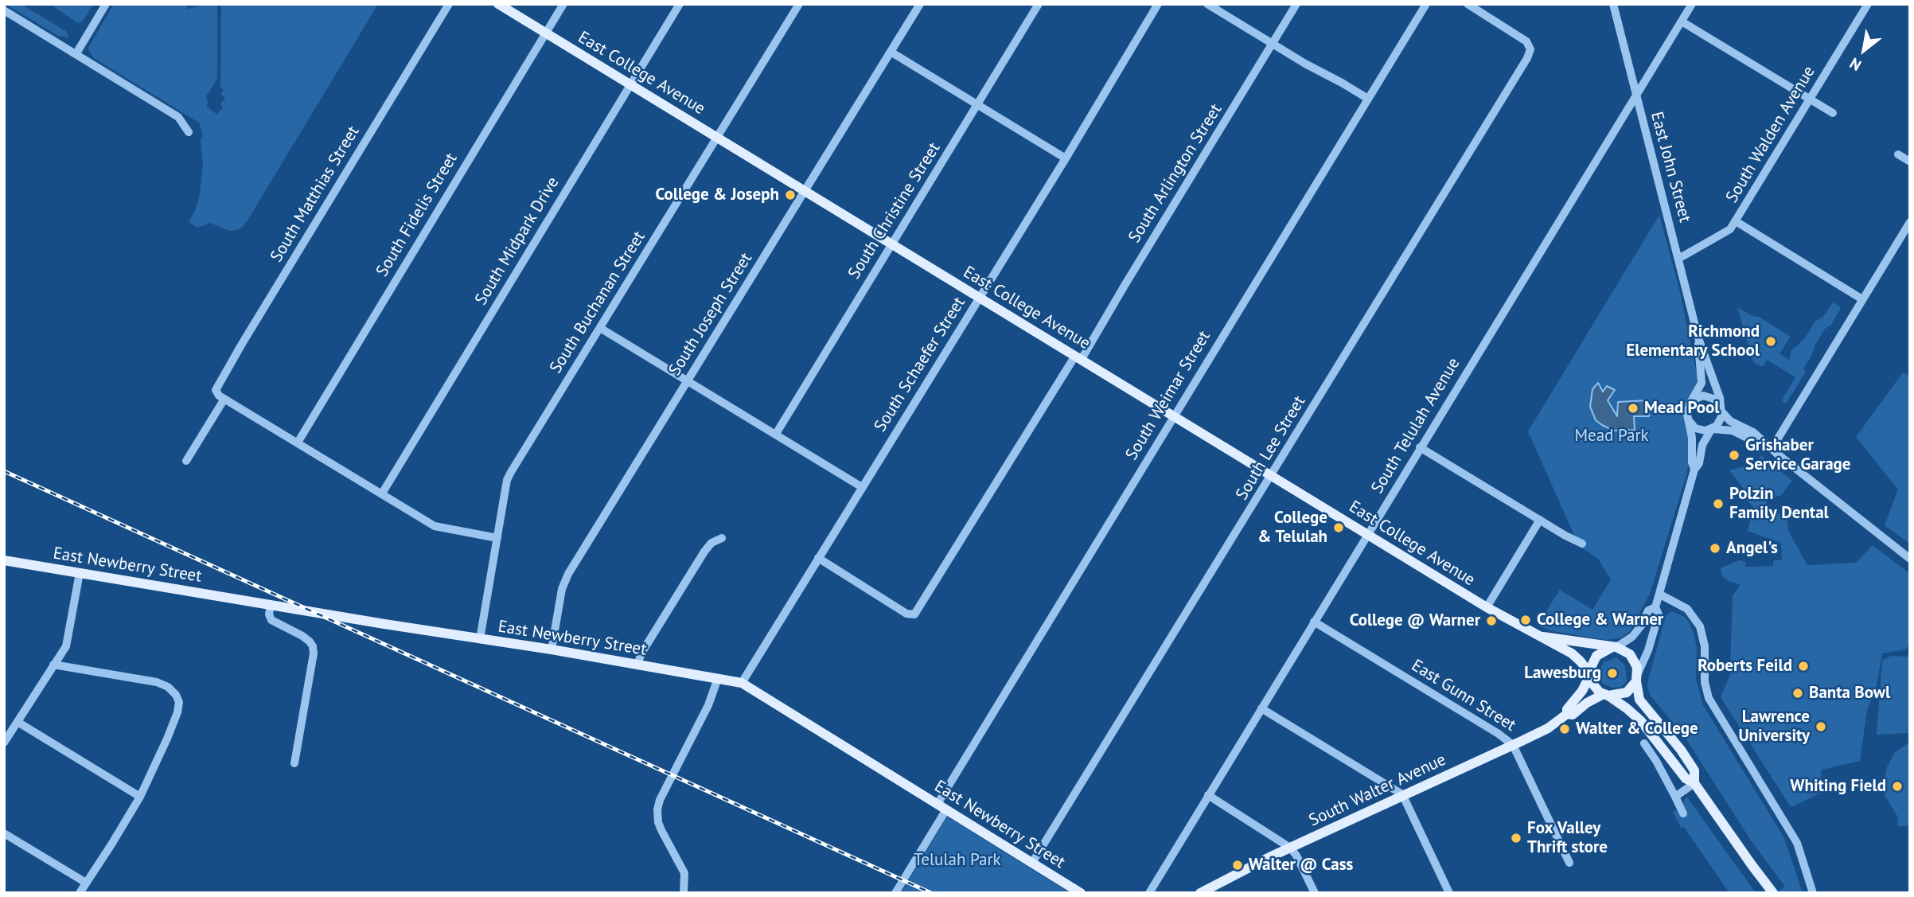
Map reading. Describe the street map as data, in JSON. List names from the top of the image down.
{
  "streets": {
    "main road": ["East College Avenue", "East Newberry Street", "South Walter Avenue"],
    "street": [
      "South Walden Avenue",
      "East John Street",
      "South Arlington Street",
      "South Matthias Street",
      "South Christine Street",
      "South Fidelis Street",
      "South Midpark Drive",
      "South Buchanan Street",
      "South Joseph Street",
      "South Schaefer Street",
      "South Weimar Street",
      "South Telulah Avenue",
      "South Lee Street",
      "East Gunn Street"
    ]
  },
  "crossings": [
    ["East College Avenue", "South Arlington Street"],
    ["East College Avenue", "South Christine Street"],
    ["East College Avenue", "South Fidelis Street"],
    ["East College Avenue", "South Midpark Drive"],
    ["East College Avenue", "South Buchanan Street"],
    ["East College Avenue", "South Joseph Street"],
    ["East College Avenue", "South Schaefer Street"],
    ["East College Avenue", "South Weimar Street"],
    ["East College Avenue", "South Telulah Avenue"],
    ["East College Avenue", "South Lee Street"],
    ["East College Avenue", "South Walter Avenue"],
    ["South Walden Avenue", "East John Street"],
    ["East John Street", "South Telulah Avenue"],
    ["South Arlington Street", "South Schaefer Street"],
    ["South Buchanan Street", "East Newberry Street"],
    ["South Joseph Street", "East Newberry Street"],
    ["South Schaefer Street", "East Newberry Street"],
    ["South Weimar Street", "East Newberry Street"],
    ["South Telulah Avenue", "East Gunn Street"],
    ["South Lee Street", "East Newberry Street"],
    ["East Gunn Street", "South Walter Avenue"]
  ],
  "parks": ["Mead Park", "Telulah Park"],
  "places": [
    "College & Joseph",
    "Richmond Elementary School",
    "Mead Pool",
    "Grishaber Service Garage",
    "Polzin Family Dental",
    "College & Telulah",
    "Angel's",
    "College & Warner",
    "College @ Warner",
    "Roberts Feild",
    "Lawesburg",
    "Banta Bowl",
    "Lawrence University",
    "Walter & College",
    "Whiting Field",
    "Fox Valley Thrift store",
    "Walter @ Cass"
  ],
  "north": "bottom left"
}
